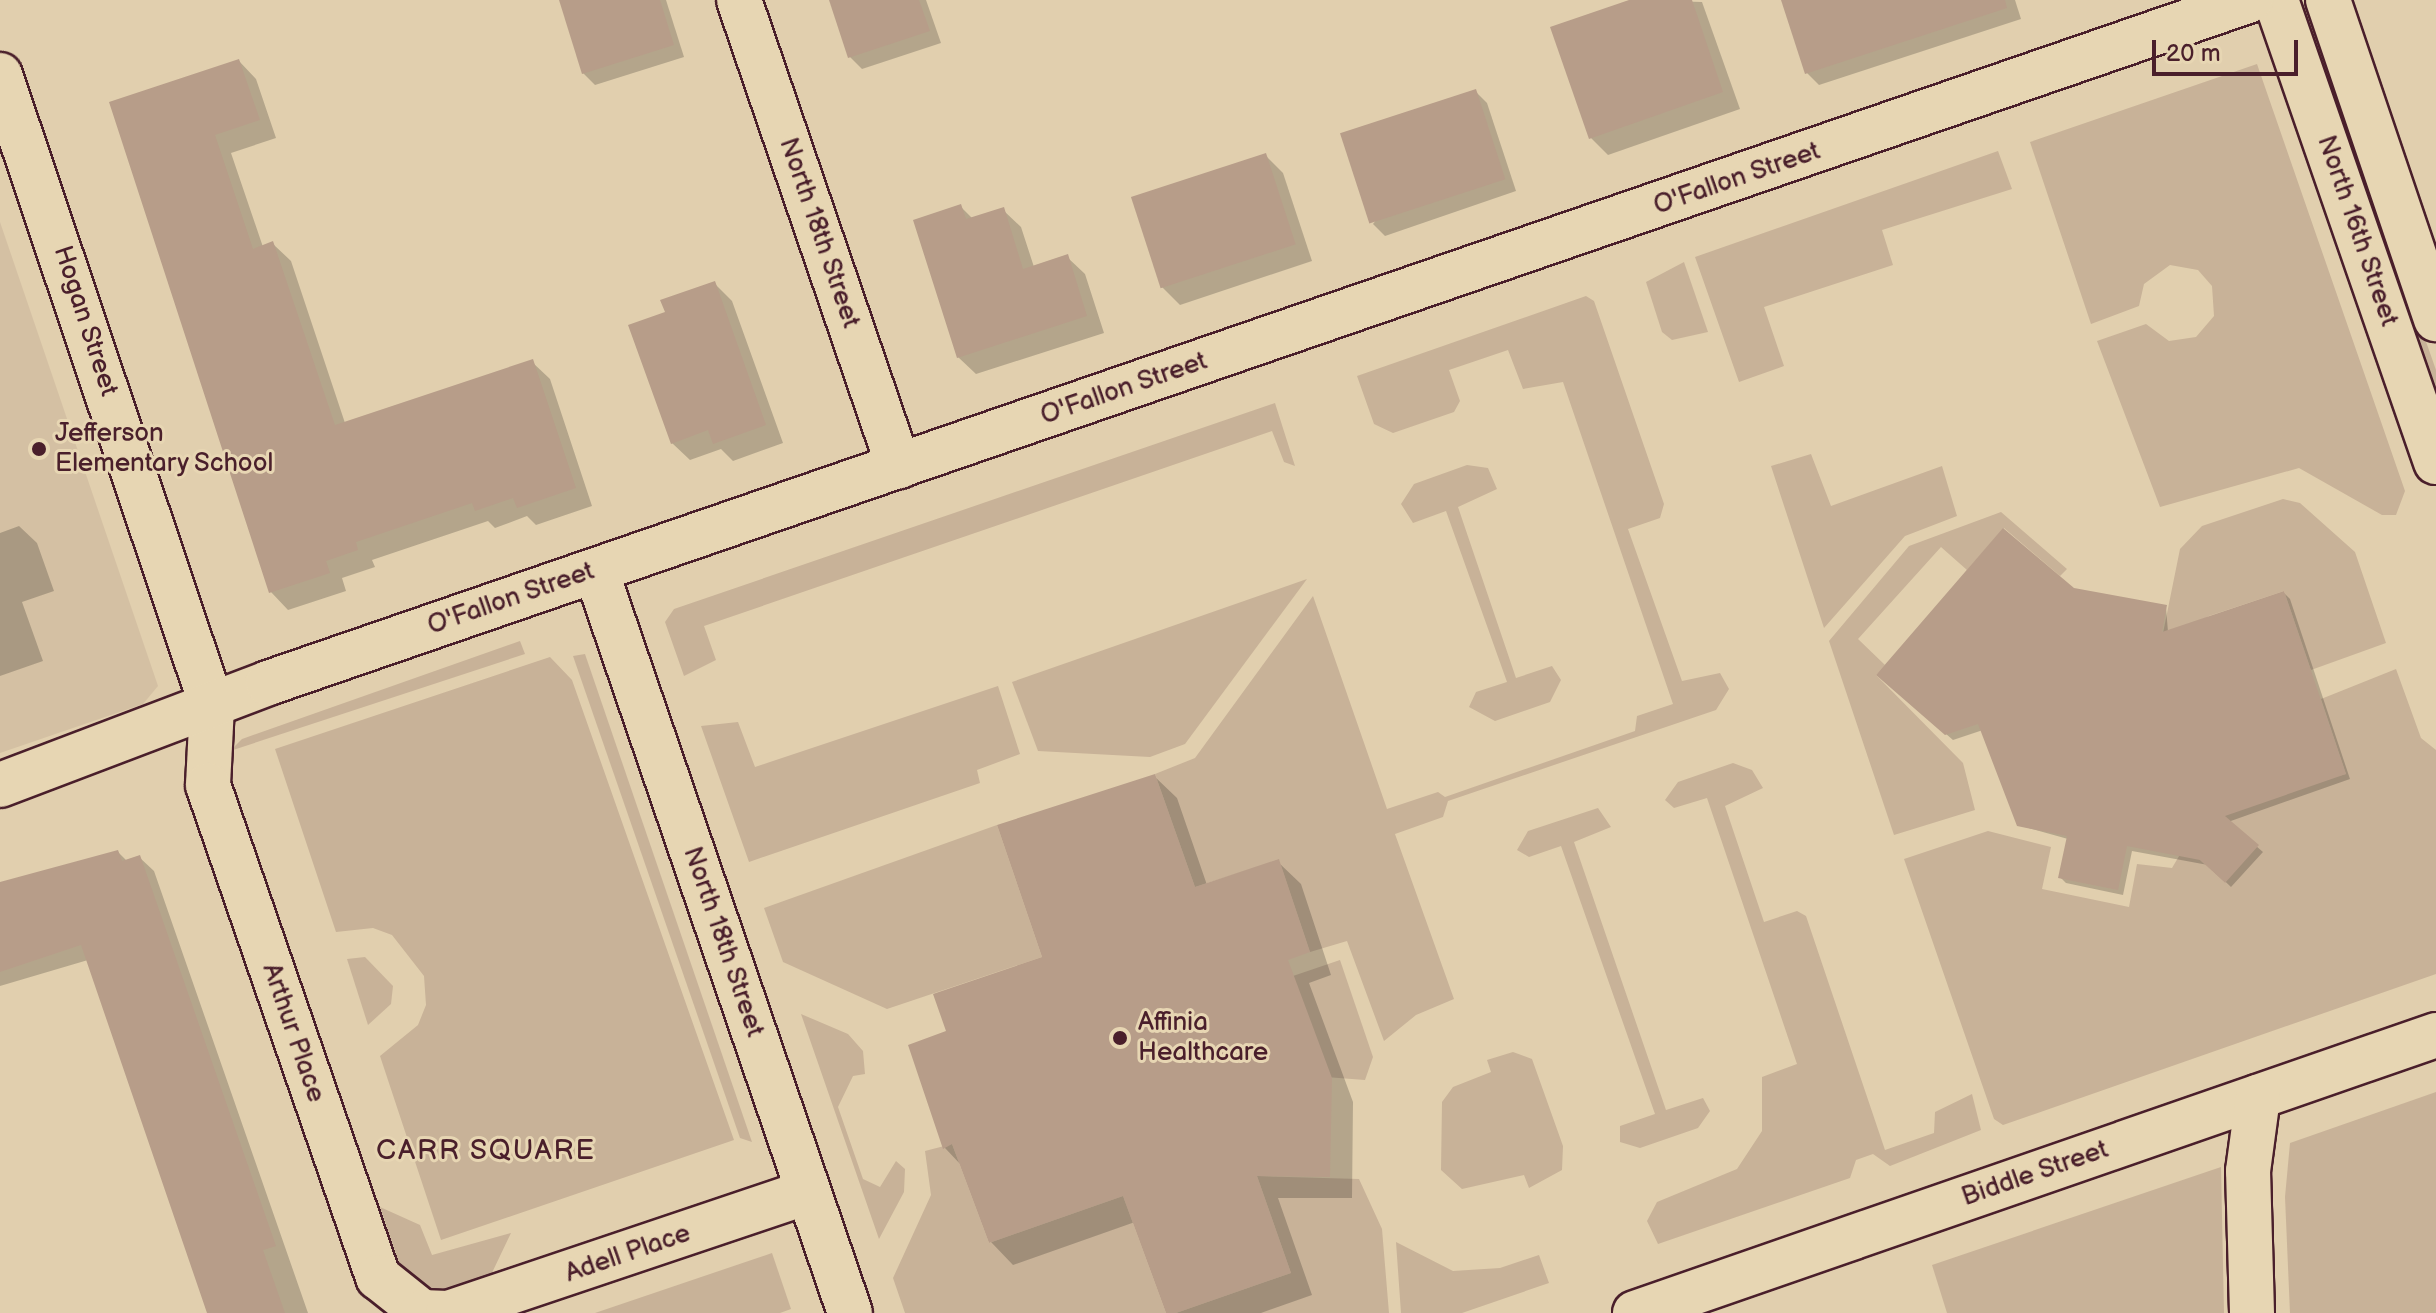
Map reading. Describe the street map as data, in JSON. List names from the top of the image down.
{
  "streets": {
    "street": [
      "O'Fallon Street",
      "North 16th Street",
      "North 18th Street",
      "Hogan Street",
      "Arthur Place",
      "Biddle Street",
      "Adell Place"
    ]
  },
  "crossings": [
    ["O'Fallon Street", "North 18th Street"],
    ["O'Fallon Street", "Hogan Street"],
    ["O'Fallon Street", "Arthur Place"],
    ["North 18th Street", "Adell Place"],
    ["Hogan Street", "Arthur Place"],
    ["Arthur Place", "Adell Place"]
  ],
  "districts": ["CARR SQUARE"],
  "places": ["Jefferson Elementary School", "Affinia Healthcare"],
  "scale_bar": "20 m"
}
